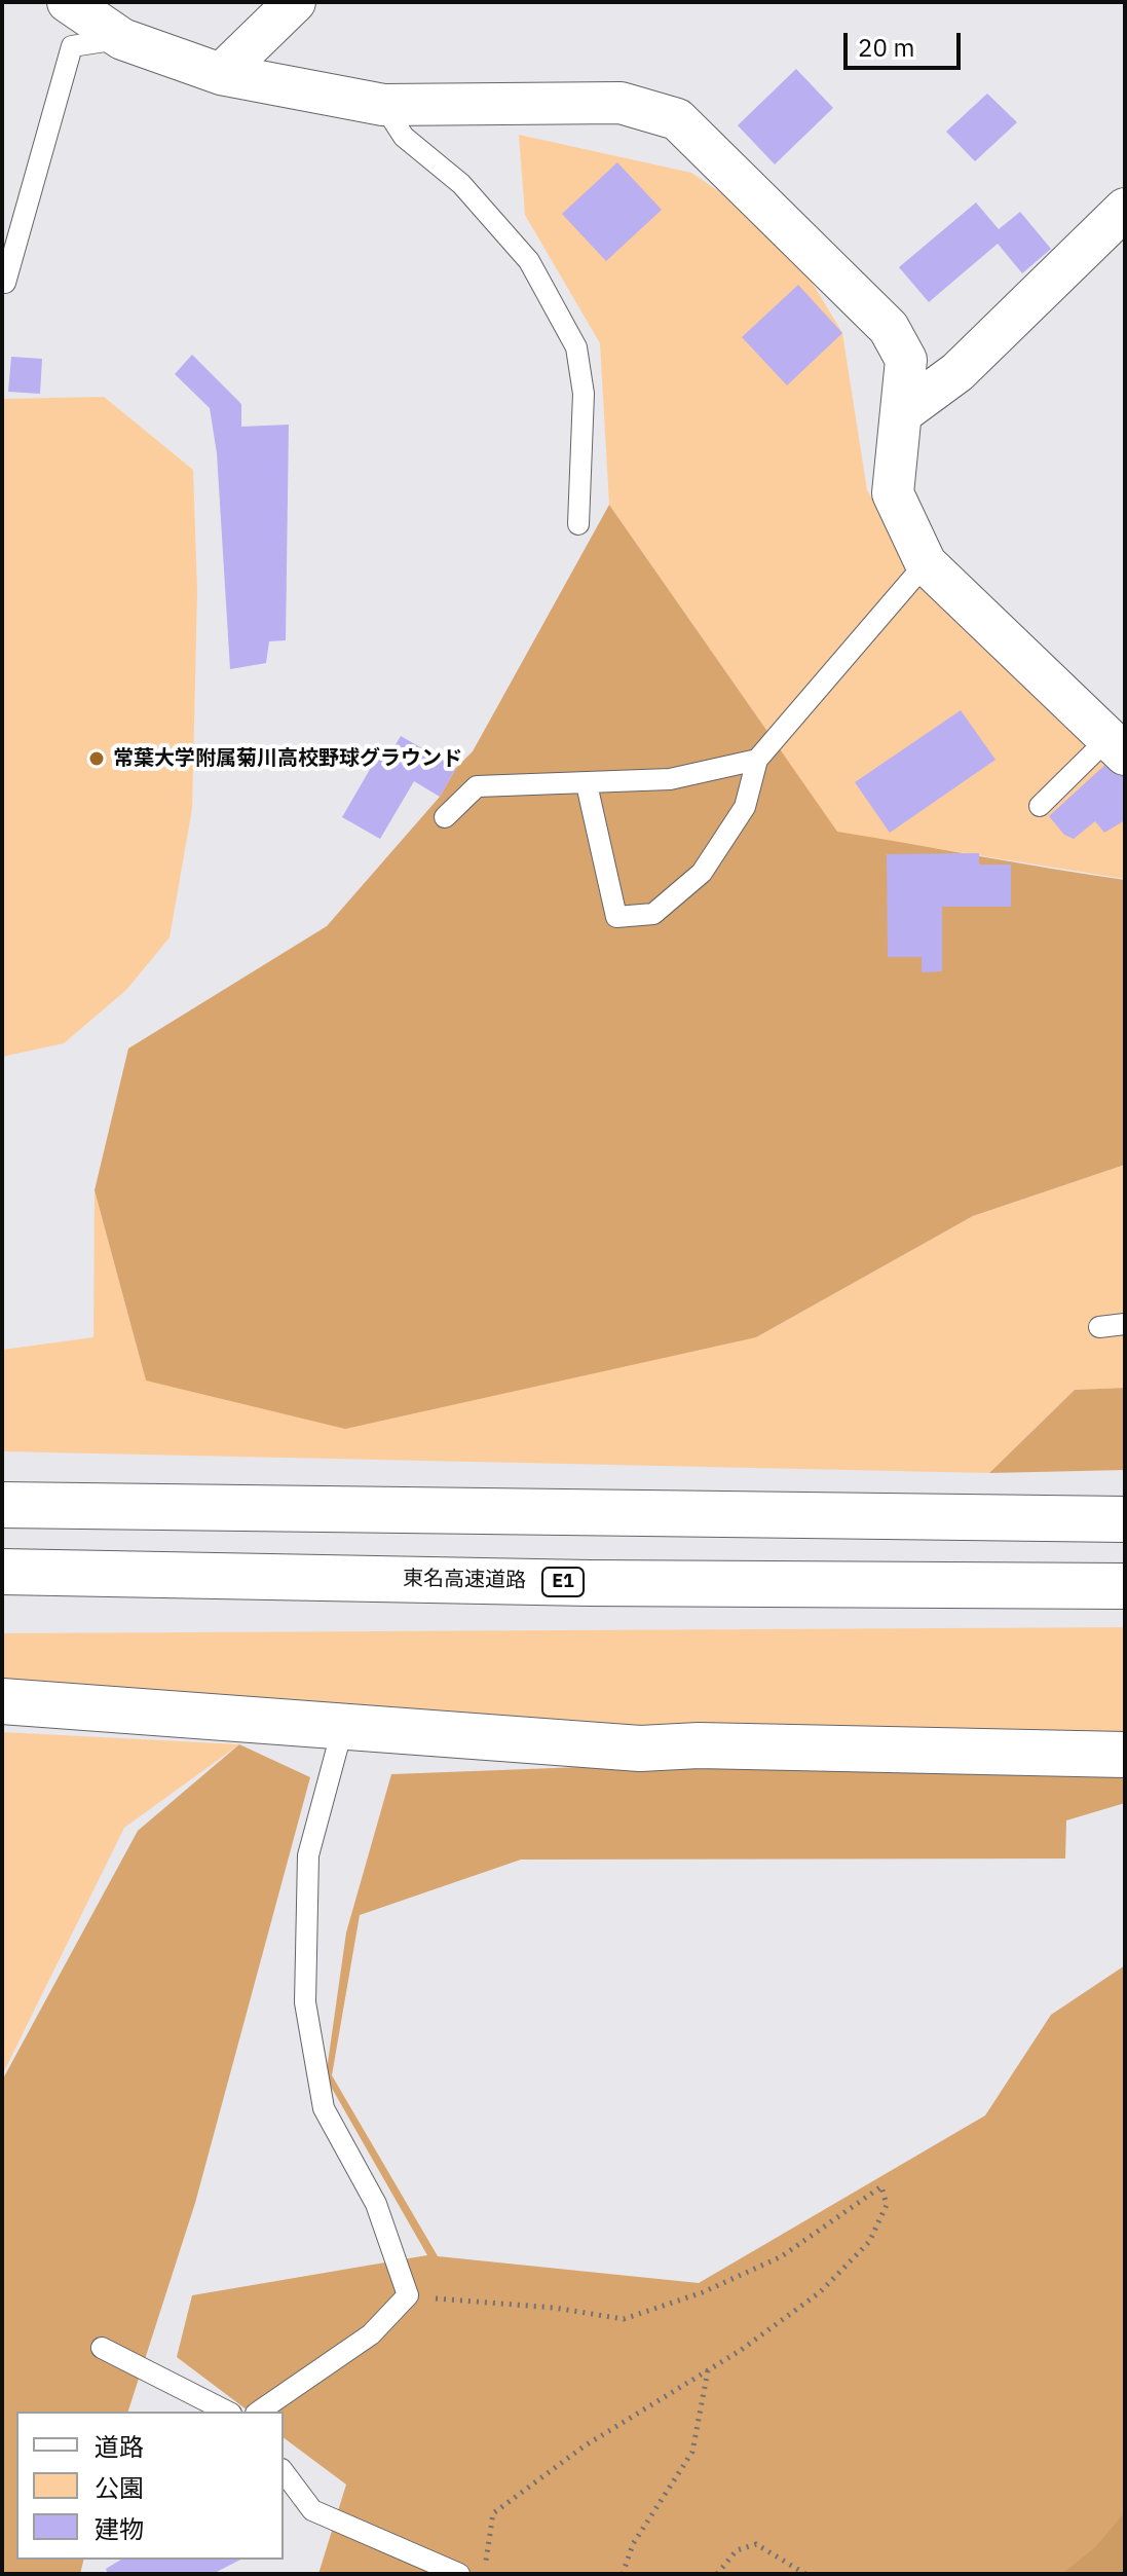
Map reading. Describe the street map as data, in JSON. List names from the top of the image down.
{
  "streets": {
    "main road": ["東名高速道路", "E1"]
  },
  "places": ["常葉大学附属菊川高校野球グラウンド"],
  "legend": ["道路", "公園", "建物"],
  "scale_bar": "20 m"
}
